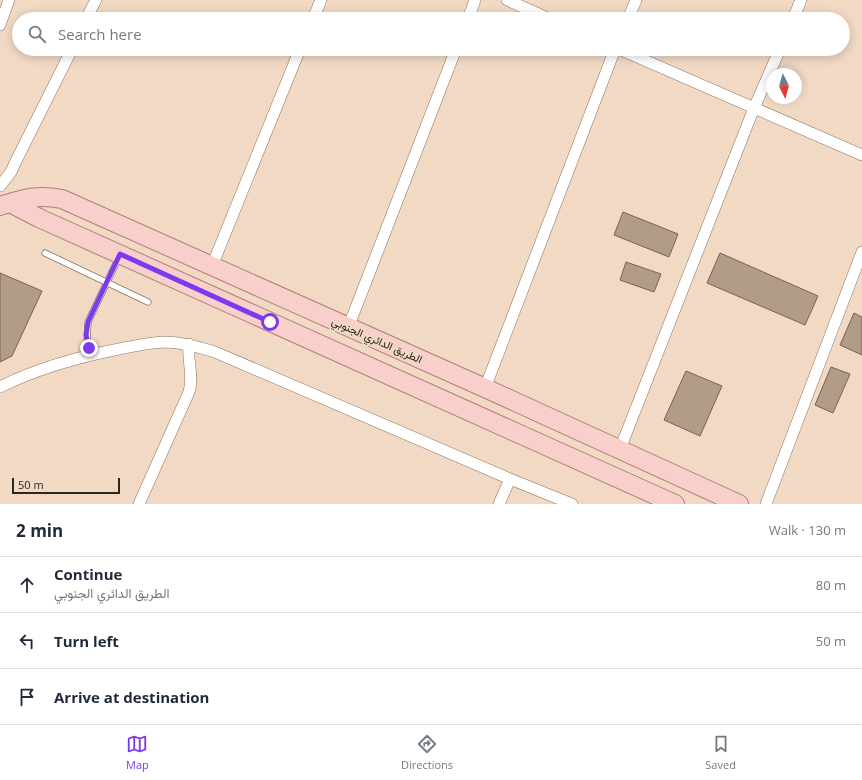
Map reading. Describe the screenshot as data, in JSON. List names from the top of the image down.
{
  "streets": {
    "main road": ["الطريق الدائري الجنوبي"]
  },
  "scale_bar": "50 m",
  "north": "bottom",
  "page": {
    "search": "Search here",
    "scale": "50 m",
    "heading": ["2 min", "Walk · 130 m"],
    "list": [
      ["Continue", "الطريق الدائري الجنوبي", "80 m"],
      ["Turn left", "50 m"],
      "Arrive at destination"
    ],
    "nav": ["Map", "Directions", "Saved"]
  }
}
